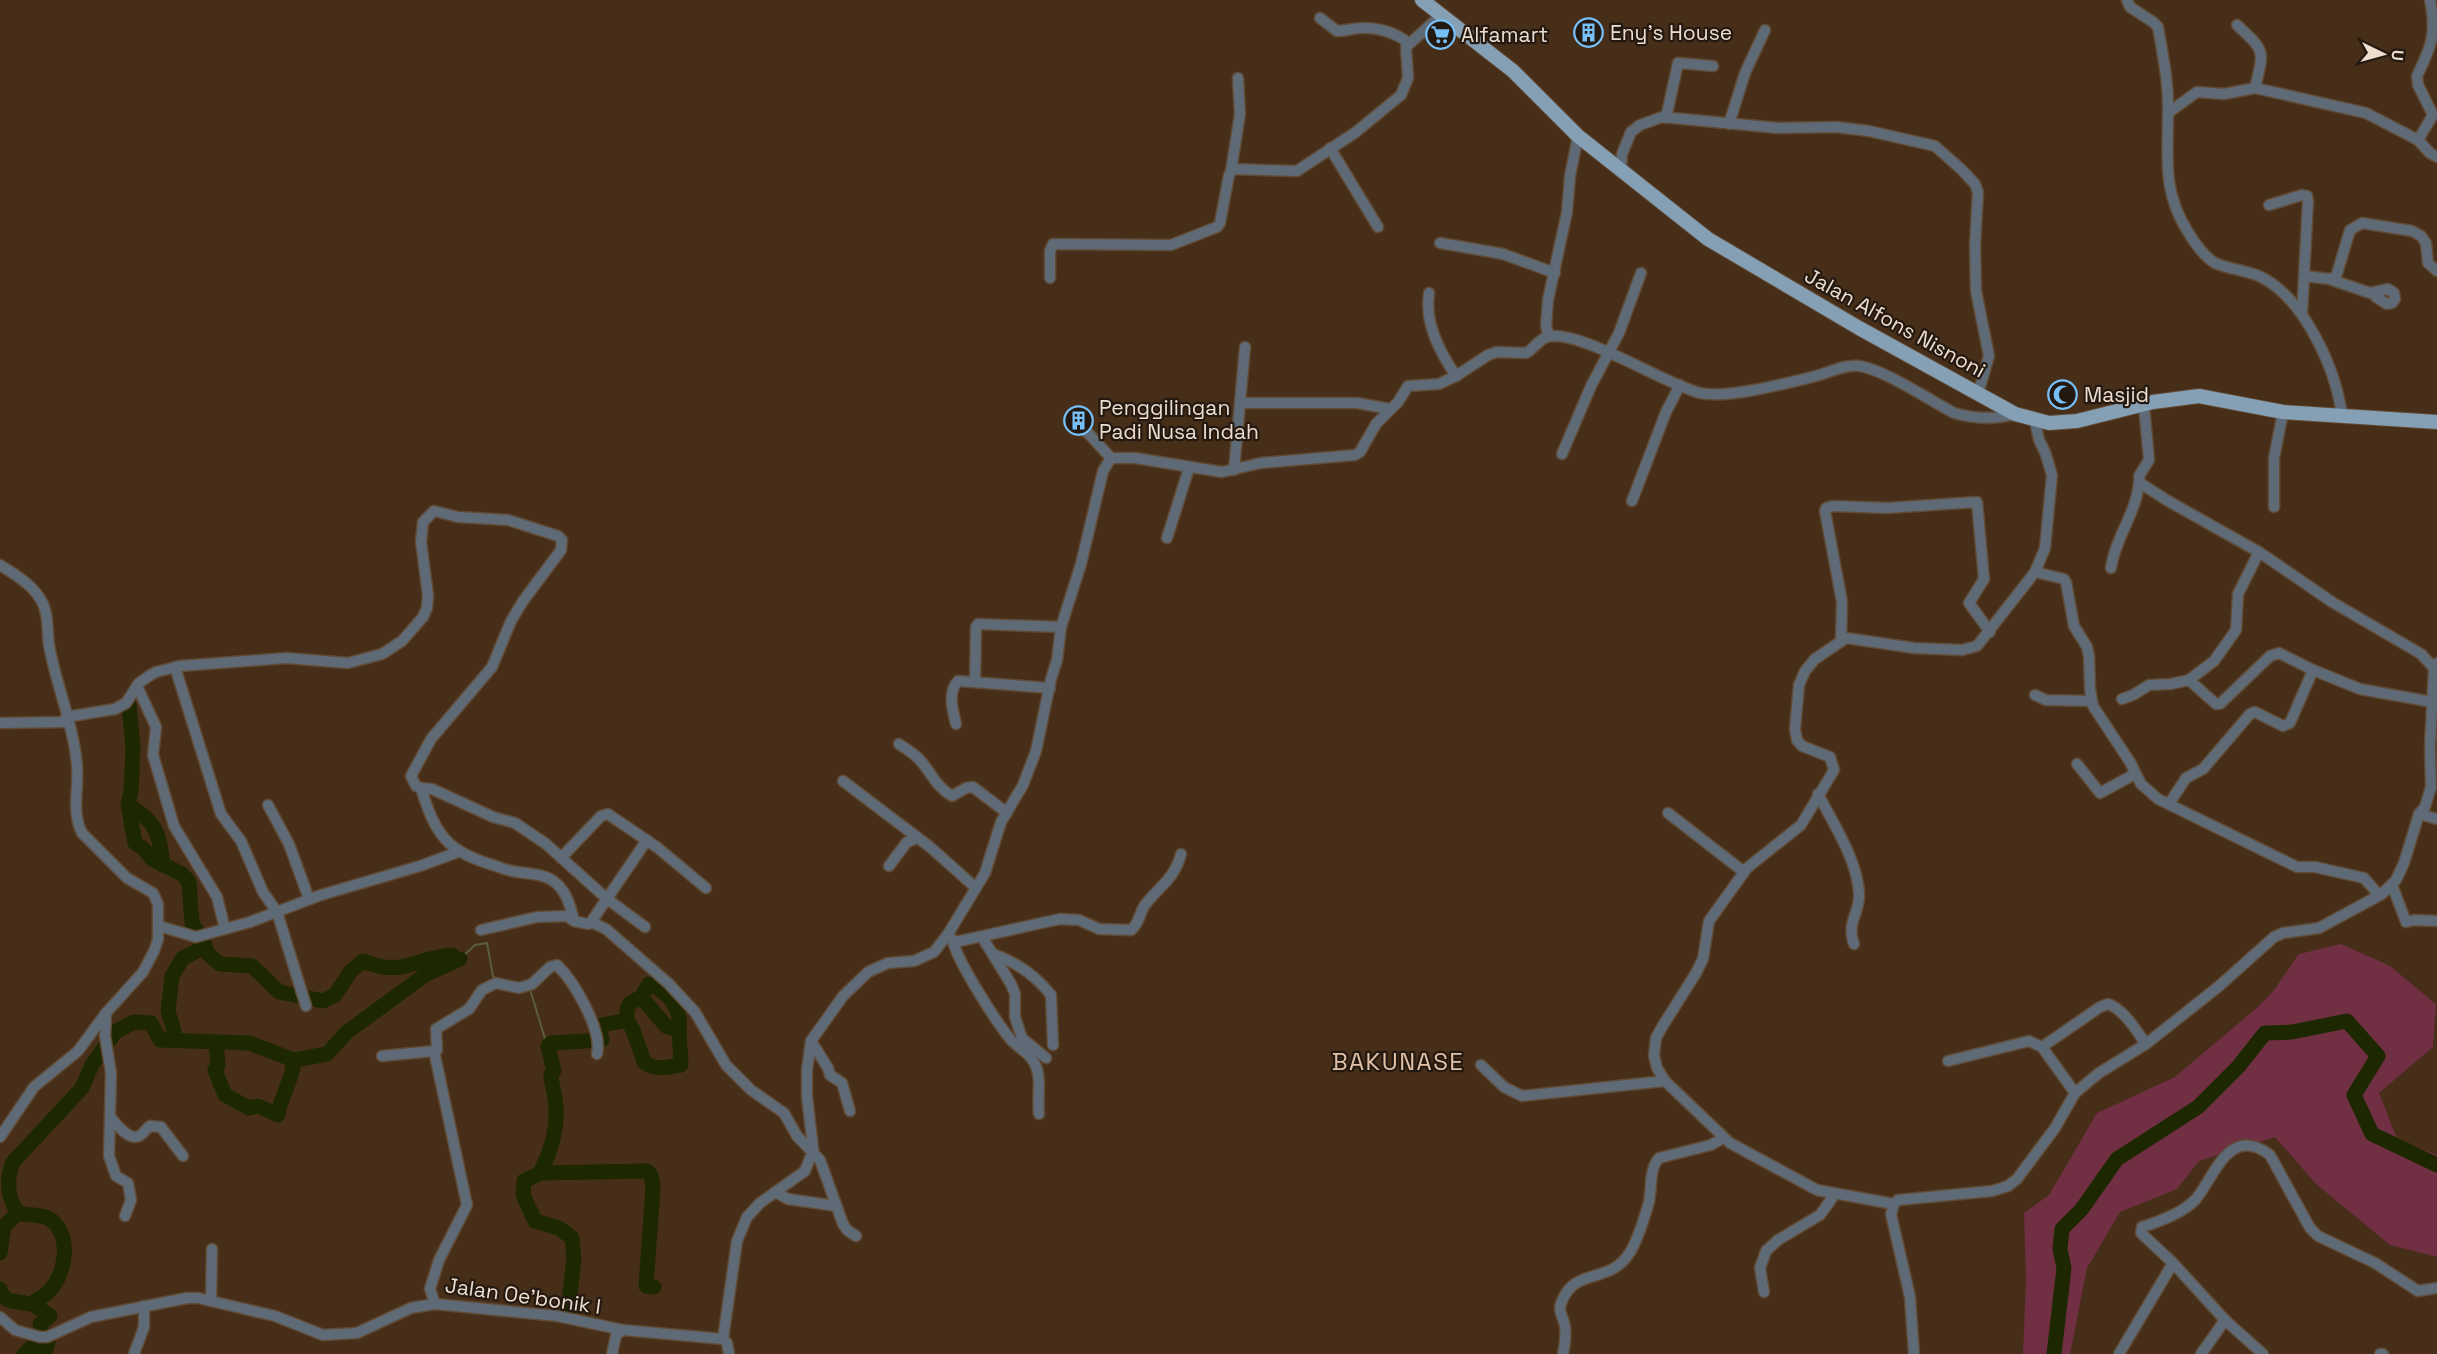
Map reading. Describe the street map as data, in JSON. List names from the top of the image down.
{
  "streets": {
    "main road": ["Jalan Alfons Nisnoni"],
    "street": ["Jalan Oe'bonik I"]
  },
  "districts": ["BAKUNASE"],
  "places": {
    "building": ["Eny's House", "Penggilingan Padi Nusa Indah"],
    "supermarket": ["Alfamart"],
    "mosque": ["Masjid"]
  },
  "north": "right"
}
